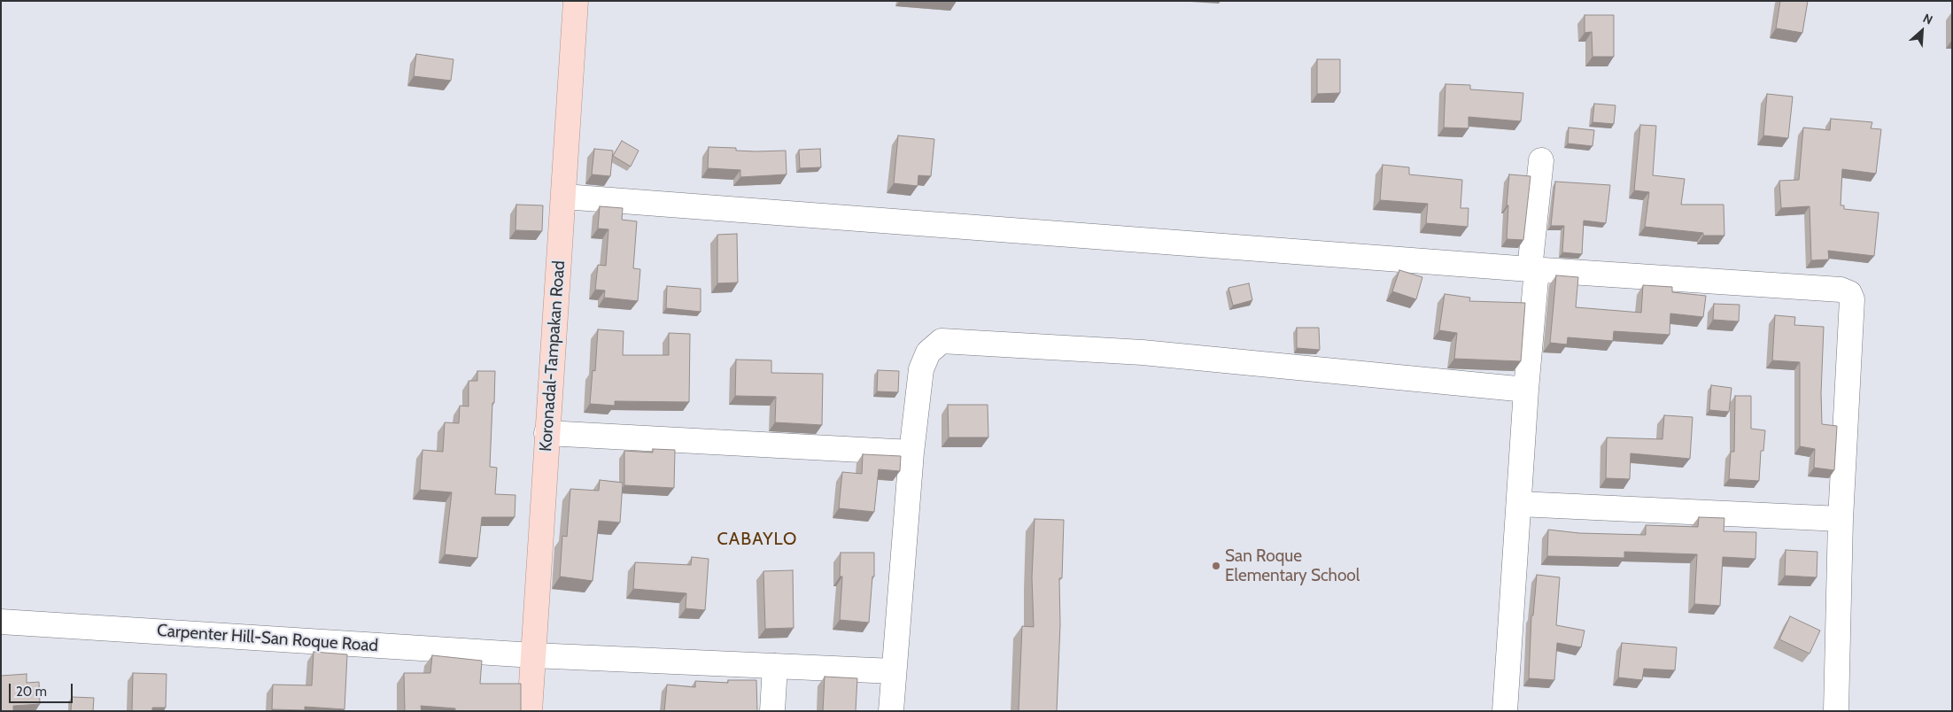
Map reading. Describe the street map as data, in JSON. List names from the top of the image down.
{
  "streets": {
    "main road": ["Koronadal-Tampakan Road"],
    "street": ["Carpenter Hill-San Roque Road"]
  },
  "crossings": [
    ["Koronadal-Tampakan Road", "Carpenter Hill-San Roque Road"]
  ],
  "districts": ["CABAYLO"],
  "places": ["San Roque Elementary School"],
  "scale_bar": "20 m",
  "north": "top right"
}
